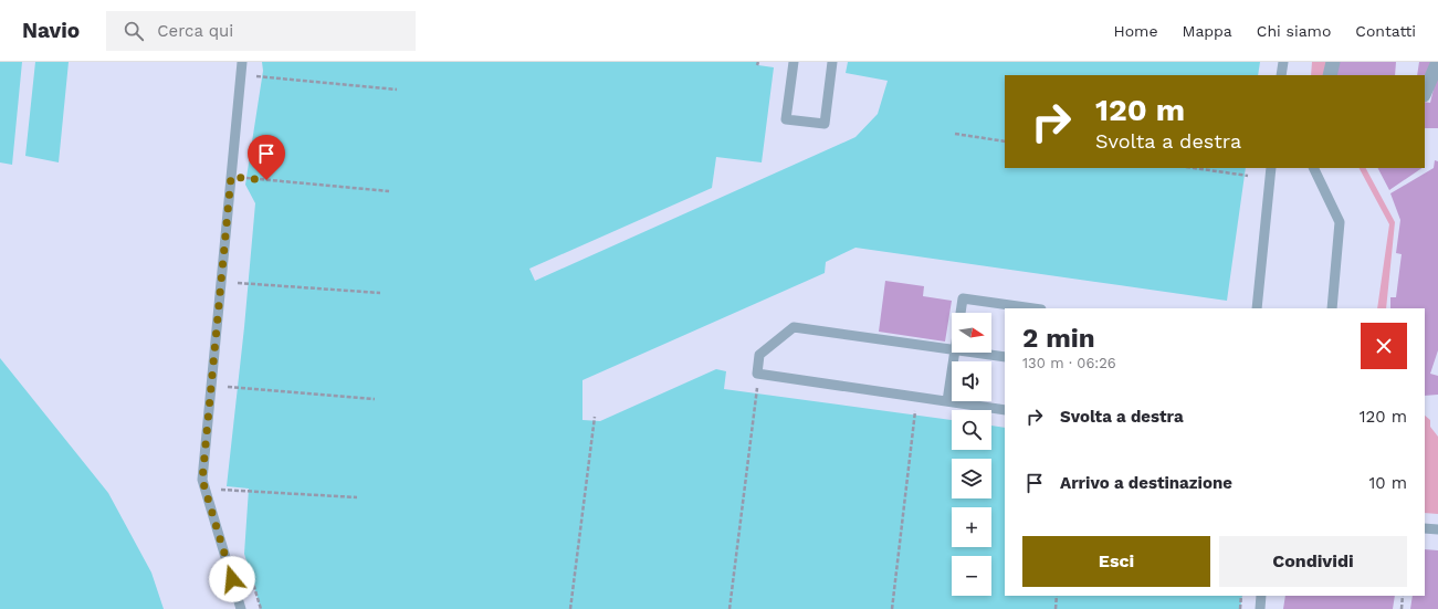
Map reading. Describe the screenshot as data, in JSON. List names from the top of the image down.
{
  "north": "right",
  "page": {
    "header": "Navio",
    "search": "Cerca qui",
    "nav": [
      "Home",
      "Mappa",
      "Chi siamo",
      "Contatti"
    ],
    "turn": ["120 m", "Svolta a destra"],
    "heading": ["2 min", "130 m · 06:26"],
    "map_buttons": ["+", "−"],
    "list": [
      {
        "name": "Svolta a destra",
        "value": "120 m"
      },
      {
        "name": "Arrivo a destinazione",
        "value": "10 m"
      }
    ],
    "buttons": ["Esci", "Condividi"]
  }
}
